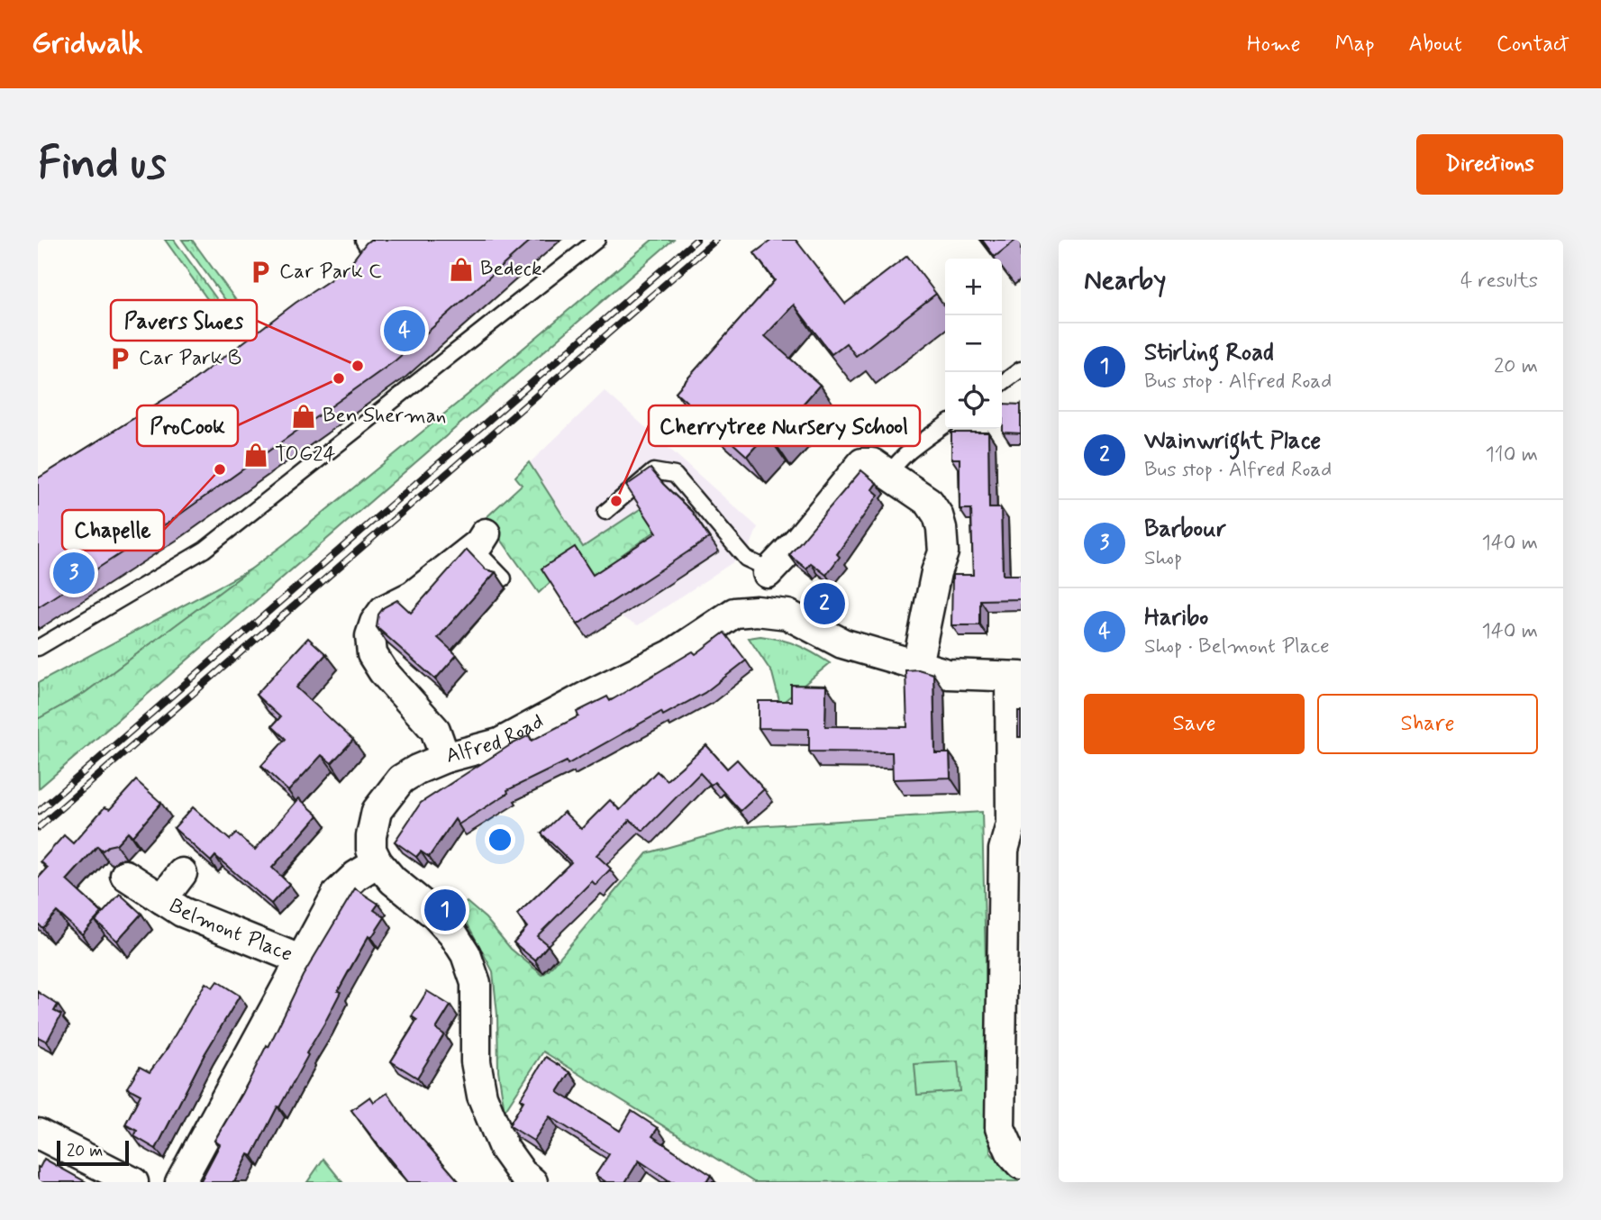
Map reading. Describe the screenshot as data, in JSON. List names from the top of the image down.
{
  "streets": {
    "street": ["Alfred Road", "Belmont Place"]
  },
  "places": {
    "shop": ["Bedeck", "Ben Sherman", "TOG24"],
    "parking": ["Car Park C", "Car Park B"],
    "other": [
      "Pavers Shoes",
      "ProCook",
      "Chapelle",
      "Cherrytree Nursery School"
    ]
  },
  "scale_bar": "20 m",
  "page": {
    "header": "Gridwalk",
    "nav": [
      "Home",
      "Map",
      "About",
      "Contact"
    ],
    "buttons": [
      "Directions",
      ["Save", "Share"]
    ],
    "title": "Find us",
    "heading": ["Nearby", "4 results"],
    "map_buttons": ["+", "−"],
    "pins": [
      "4",
      "3",
      "2",
      "1"
    ],
    "list": [
      {
        "mark": "1",
        "name": "Stirling Road",
        "note": "Bus stop · Alfred Road",
        "value": "20 m"
      },
      {
        "mark": "2",
        "name": "Wainwright Place",
        "note": "Bus stop · Alfred Road",
        "value": "110 m"
      },
      {
        "mark": "3",
        "name": "Barbour",
        "note": "Shop",
        "value": "140 m"
      },
      {
        "mark": "4",
        "name": "Haribo",
        "note": "Shop · Belmont Place",
        "value": "140 m"
      }
    ],
    "scale": "20 m"
  }
}
